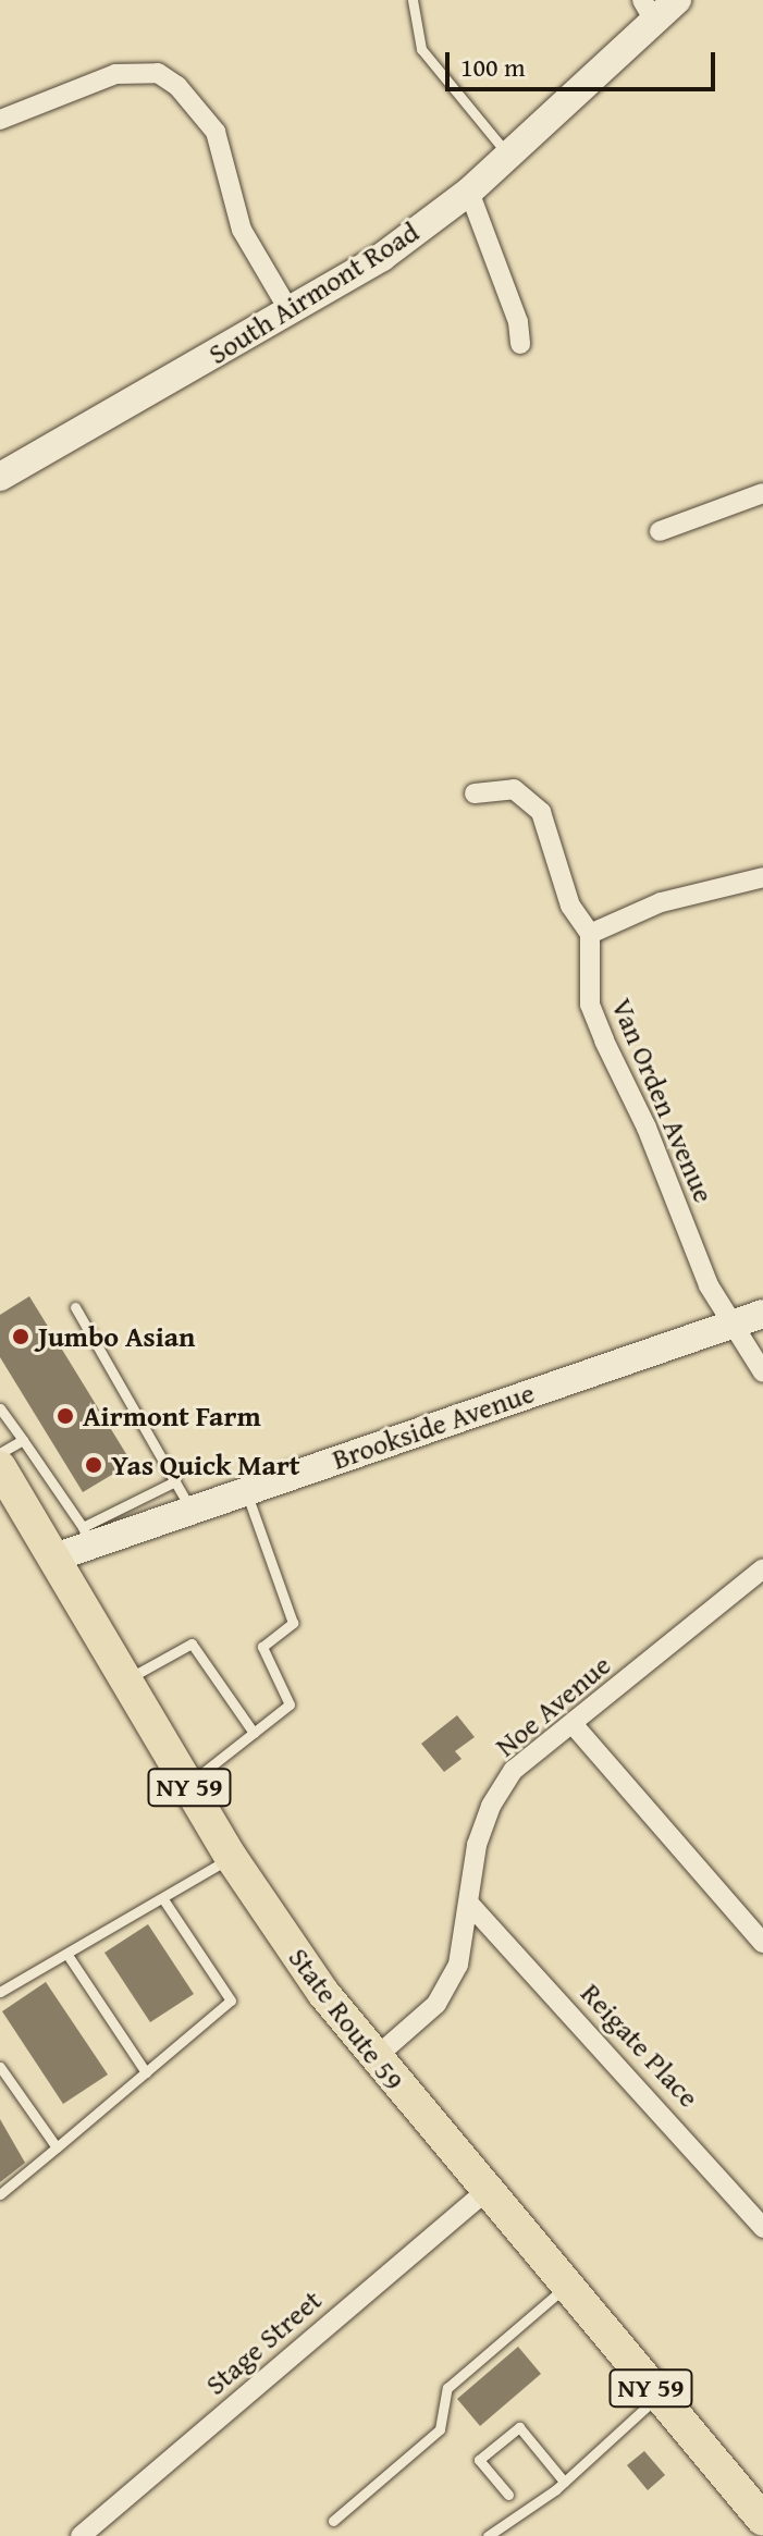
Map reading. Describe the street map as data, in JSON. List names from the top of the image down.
{
  "streets": {
    "main road": ["NY 59", "State Route 59"],
    "street": [
      "South Airmont Road",
      "Van Orden Avenue",
      "Brookside Avenue",
      "Noe Avenue",
      "Reigate Place",
      "Stage Street"
    ]
  },
  "crossings": [
    ["Van Orden Avenue", "Brookside Avenue"],
    ["Brookside Avenue", "State Route 59"],
    ["Noe Avenue", "State Route 59"],
    ["Noe Avenue", "Reigate Place"],
    ["State Route 59", "Stage Street"]
  ],
  "places": ["Jumbo Asian", "Airmont Farm", "Yas Quick Mart"],
  "scale_bar": "100 m"
}
